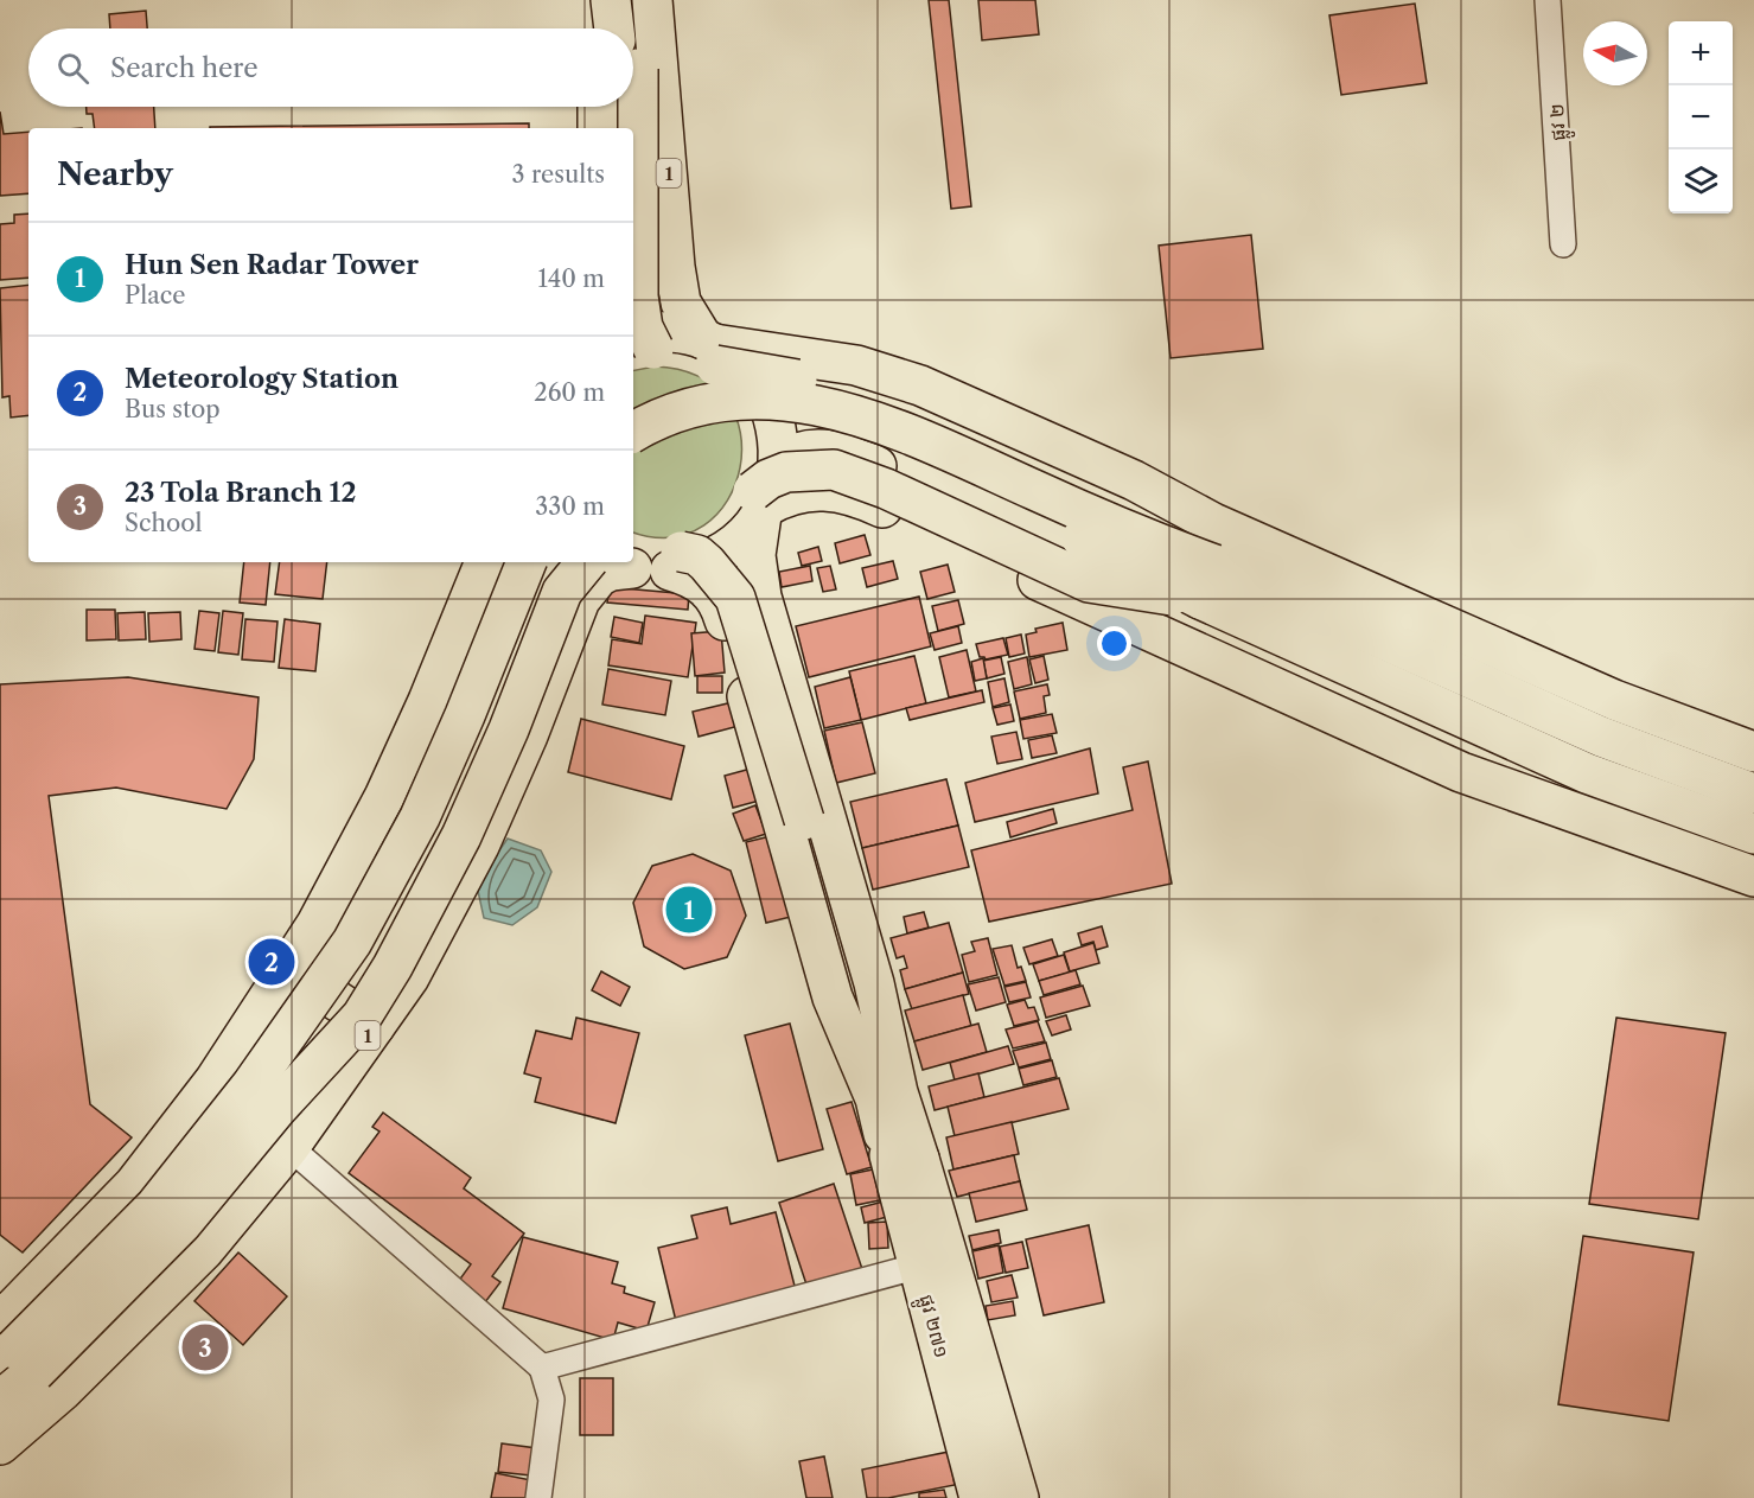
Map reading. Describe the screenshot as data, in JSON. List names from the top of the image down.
{
  "streets": {
    "main road": ["1", "ផ្លូវ ២៧១"],
    "street": ["ផ្លូវ ២"]
  },
  "north": "left",
  "page": {
    "map_buttons": ["+", "−"],
    "search": "Search here",
    "heading": ["Nearby", "3 results"],
    "list": [
      {
        "mark": "1",
        "name": "Hun Sen Radar Tower",
        "note": "Place",
        "value": "140 m"
      },
      {
        "mark": "2",
        "name": "Meteorology Station",
        "note": "Bus stop",
        "value": "260 m"
      },
      {
        "mark": "3",
        "name": "23 Tola Branch 12",
        "note": "School",
        "value": "330 m"
      }
    ],
    "pins": ["1", "2", "3"]
  }
}
